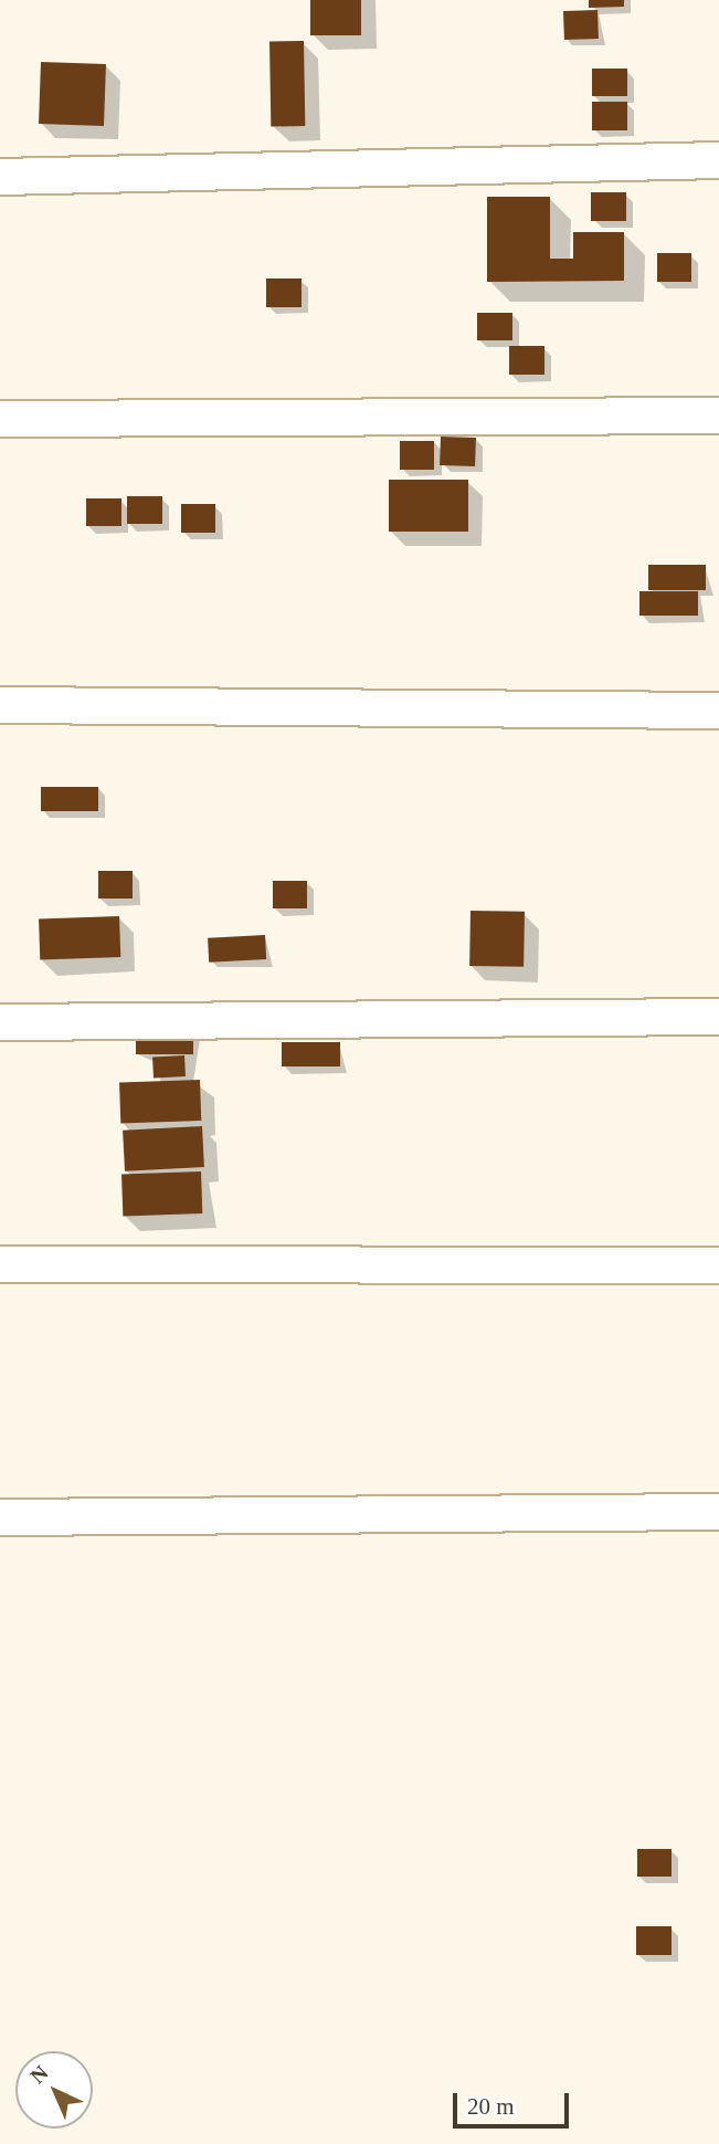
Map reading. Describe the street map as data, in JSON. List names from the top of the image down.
{
  "scale_bar": "20 m",
  "north": "top left"
}
